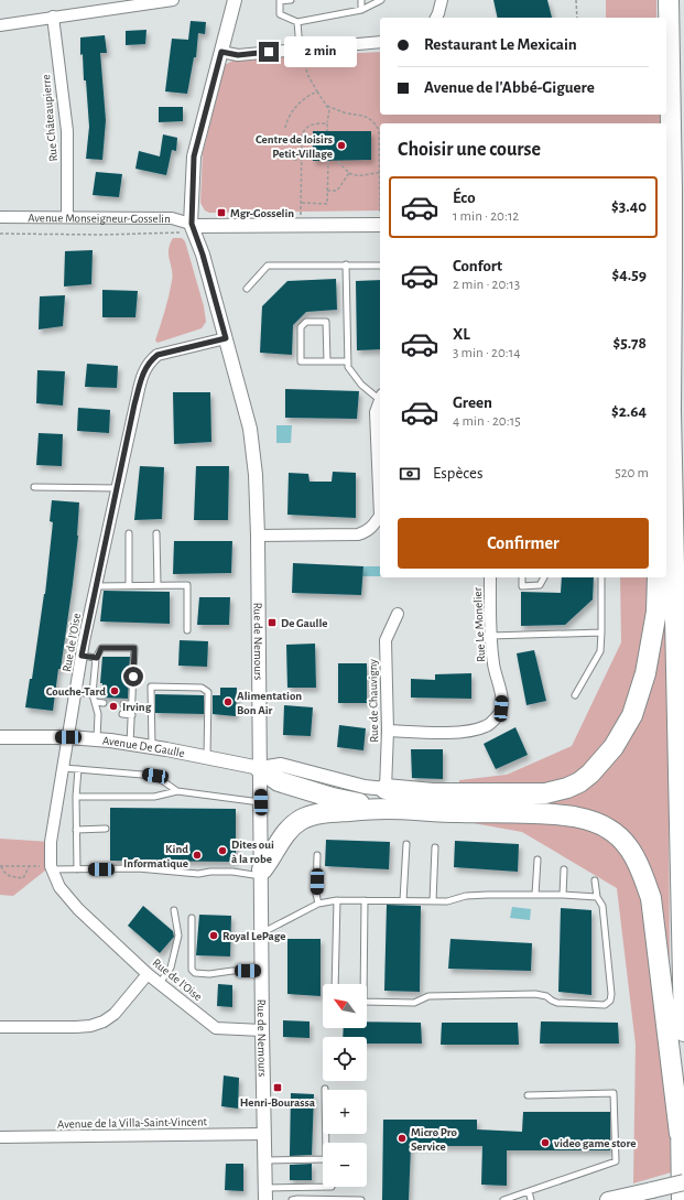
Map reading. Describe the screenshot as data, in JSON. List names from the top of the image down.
{
  "streets": {
    "street": [
      "Rue Châteaupierre",
      "Avenue Monseigneur-Gosselin",
      "Rue Le Monelier",
      "Rue de Nemours",
      "Rue de l'Oise",
      "Rue de Chauvigny",
      "Avenue De Gaulle",
      "Avenue de la Villa-Saint-Vincent"
    ]
  },
  "crossings": [
    ["Rue Châteaupierre", "Avenue Monseigneur-Gosselin"],
    ["Avenue Monseigneur-Gosselin", "Rue de Nemours"],
    ["Rue Le Monelier", "Rue de Chauvigny"],
    ["Rue de Nemours", "Rue de l'Oise"],
    ["Rue de Nemours", "Avenue De Gaulle"],
    ["Rue de Nemours", "Avenue de la Villa-Saint-Vincent"],
    ["Rue de l'Oise", "Avenue De Gaulle"]
  ],
  "places": {
    "other": [
      "Centre de loisirs Petit-Village",
      "Couche-Tard",
      "Alimentation Bon Air",
      "Irving",
      "Dites oui à la robe",
      "Kind Informatique",
      "Royal LePage",
      "Micro Pro Service",
      "video game store"
    ],
    "transit": ["Mgr-Gosselin", "De Gaulle", "Henri-Bourassa"]
  },
  "north": "top left",
  "page": {
    "banner": ["Restaurant Le Mexicain", "Avenue de l'Abbé-Giguere"],
    "bubble": "2 min",
    "heading": "Choisir une course",
    "list": [
      {
        "name": "Éco",
        "note": "1 min · 20:12",
        "value": "$3.40"
      },
      {
        "name": "Confort",
        "note": "2 min · 20:13",
        "value": "$4.59"
      },
      {
        "name": "XL",
        "note": "3 min · 20:14",
        "value": "$5.78"
      },
      {
        "name": "Green",
        "note": "4 min · 20:15",
        "value": "$2.64"
      }
    ],
    "pay": ["Espèces", "520 m"],
    "buttons": "Confirmer",
    "map_buttons": ["+", "−"]
  }
}
